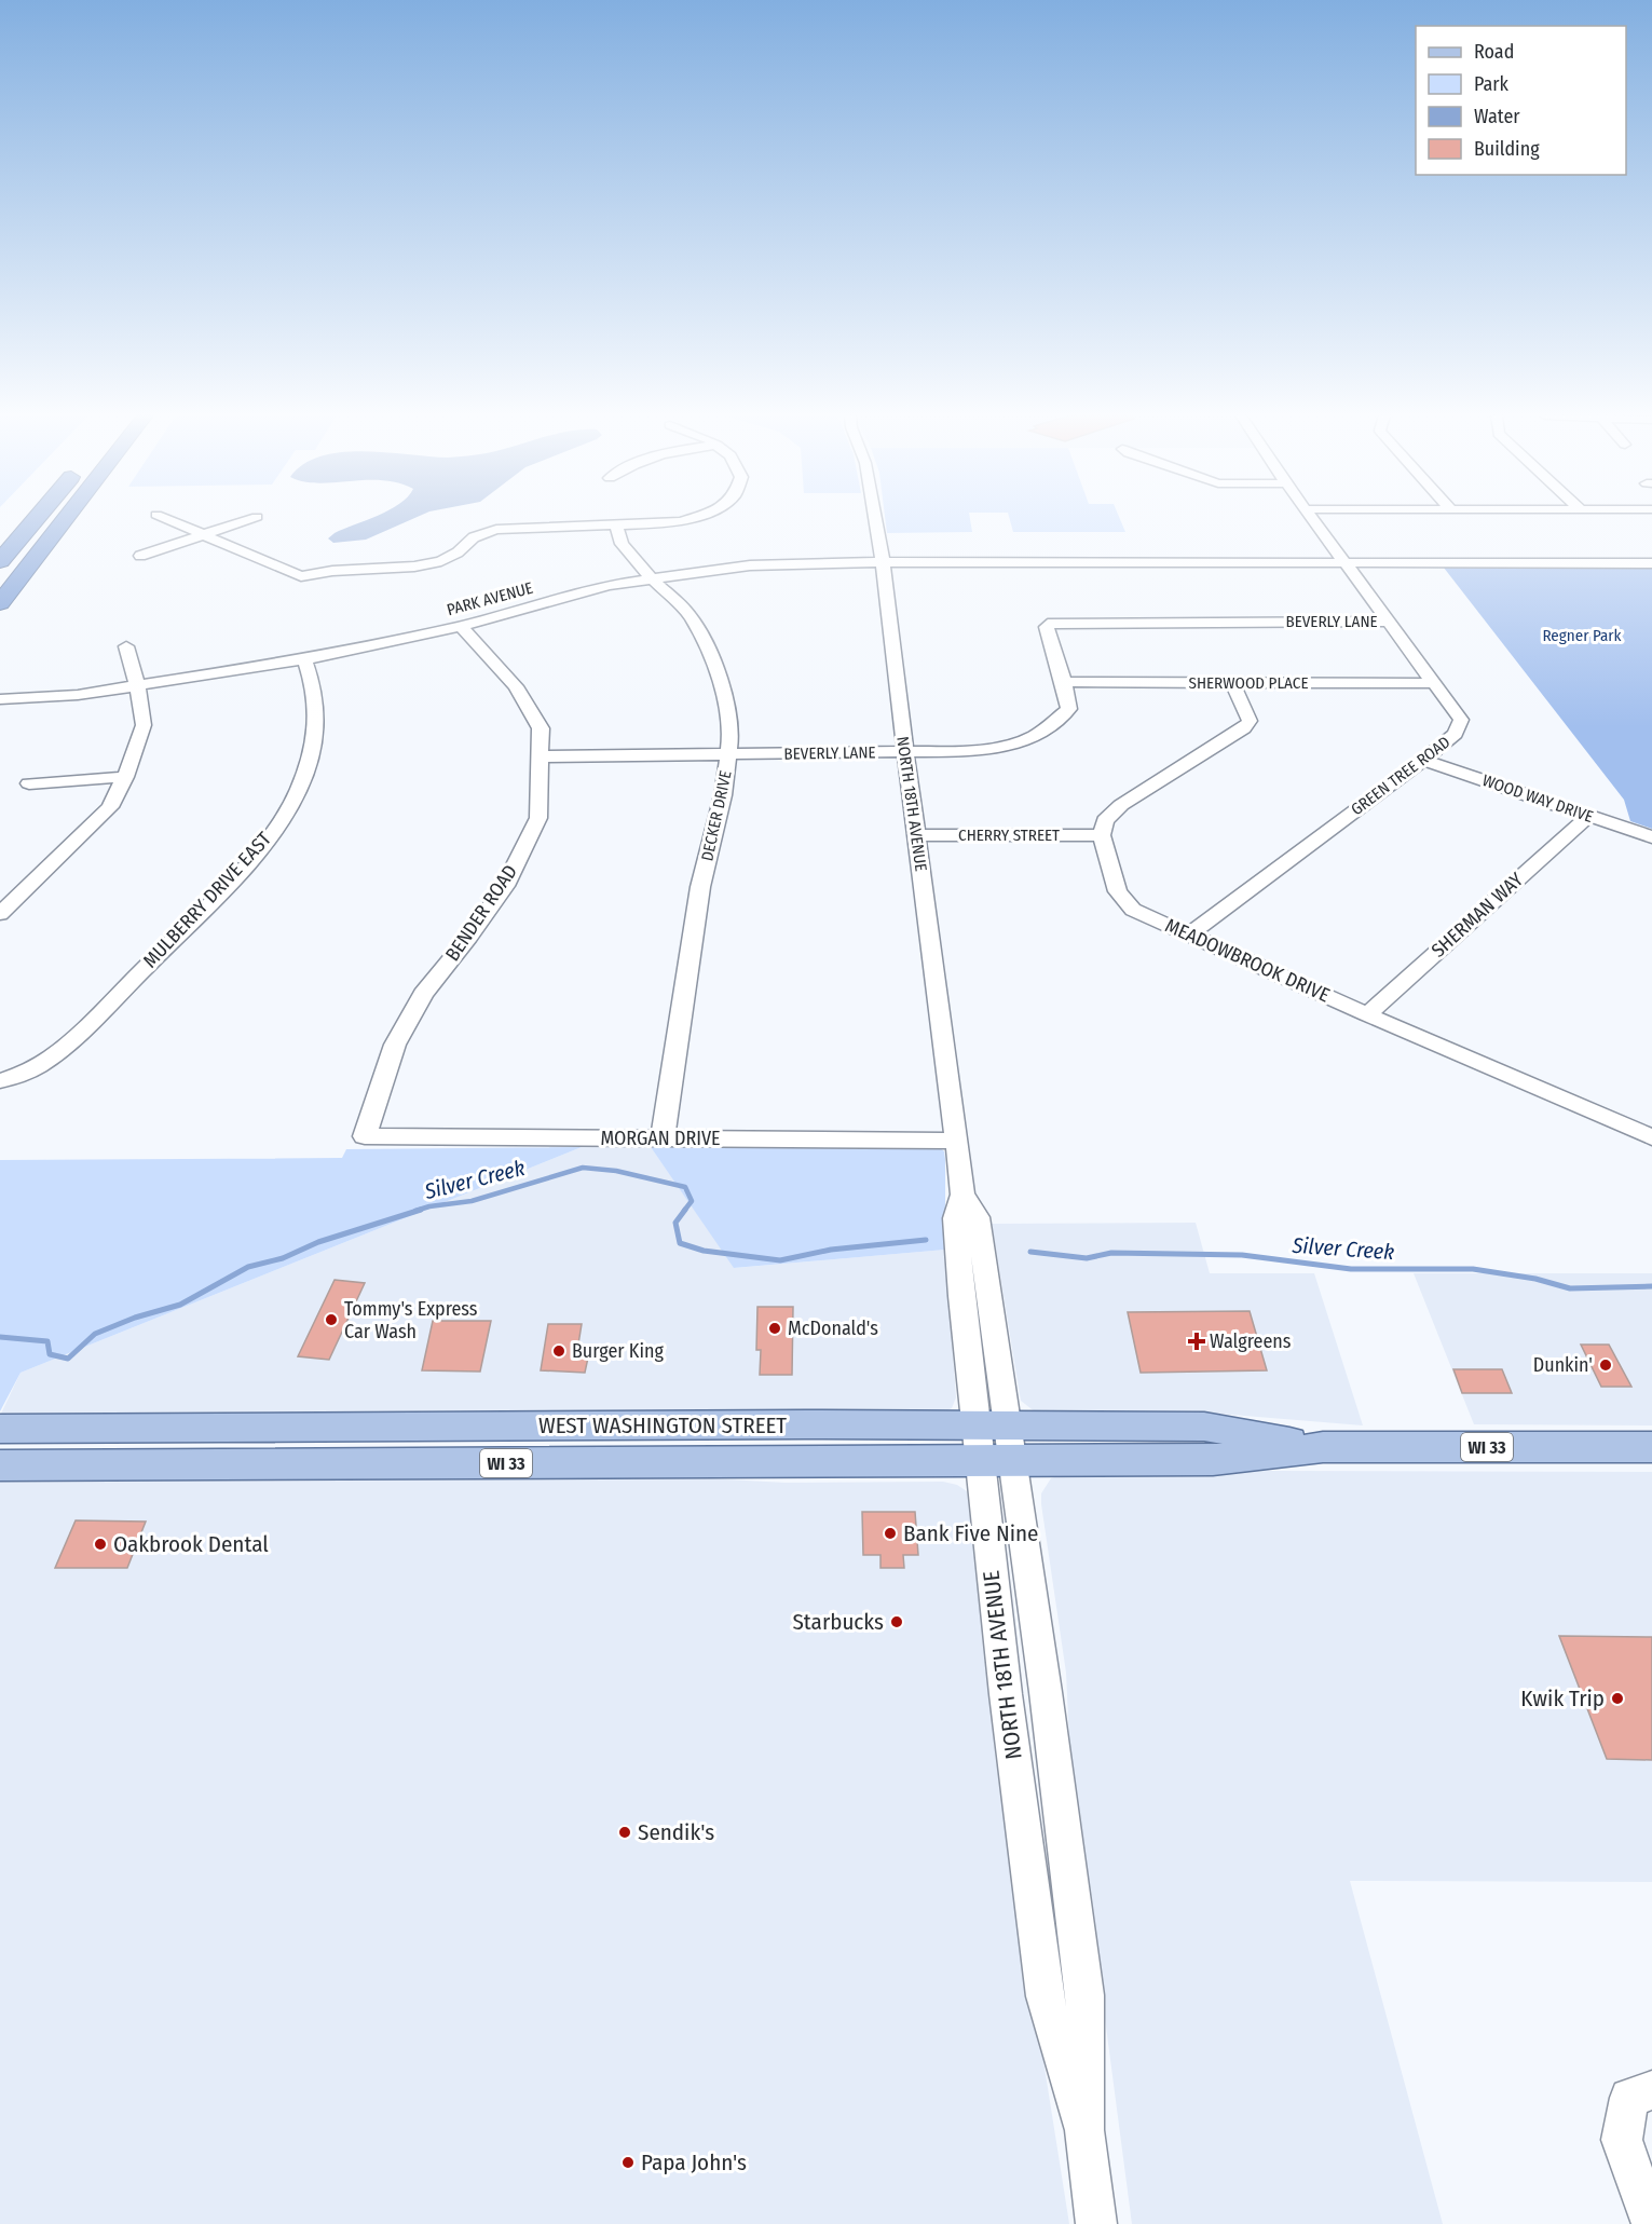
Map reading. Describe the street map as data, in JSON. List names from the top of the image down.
{
  "streets": {
    "main road": ["WEST WASHINGTON STREET", "WI 33"],
    "street": [
      "PARK AVENUE",
      "BEVERLY LANE",
      "SHERWOOD PLACE",
      "GREEN TREE ROAD",
      "WOOD WAY DRIVE",
      "NORTH 18TH AVENUE",
      "DECKER DRIVE",
      "CHERRY STREET",
      "MULBERRY DRIVE EAST",
      "BENDER ROAD",
      "SHERMAN WAY",
      "MEADOWBROOK DRIVE",
      "MORGAN DRIVE"
    ]
  },
  "crossings": [
    ["PARK AVENUE", "GREEN TREE ROAD"],
    ["PARK AVENUE", "NORTH 18TH AVENUE"],
    ["PARK AVENUE", "DECKER DRIVE"],
    ["PARK AVENUE", "MULBERRY DRIVE EAST"],
    ["PARK AVENUE", "BENDER ROAD"],
    ["BEVERLY LANE", "SHERWOOD PLACE"],
    ["BEVERLY LANE", "GREEN TREE ROAD"],
    ["BEVERLY LANE", "NORTH 18TH AVENUE"],
    ["BEVERLY LANE", "DECKER DRIVE"],
    ["BEVERLY LANE", "BENDER ROAD"],
    ["SHERWOOD PLACE", "GREEN TREE ROAD"],
    ["GREEN TREE ROAD", "WOOD WAY DRIVE"],
    ["GREEN TREE ROAD", "MEADOWBROOK DRIVE"],
    ["WOOD WAY DRIVE", "SHERMAN WAY"],
    ["NORTH 18TH AVENUE", "CHERRY STREET"],
    ["NORTH 18TH AVENUE", "MORGAN DRIVE"],
    ["NORTH 18TH AVENUE", "WEST WASHINGTON STREET"],
    ["DECKER DRIVE", "MORGAN DRIVE"],
    ["CHERRY STREET", "MEADOWBROOK DRIVE"],
    ["BENDER ROAD", "MORGAN DRIVE"],
    ["SHERMAN WAY", "MEADOWBROOK DRIVE"]
  ],
  "water": ["Silver Creek"],
  "parks": ["Regner Park"],
  "places": {
    "other": [
      "Tommy's Express Car Wash",
      "McDonald's",
      "Burger King",
      "Dunkin'",
      "Bank Five Nine",
      "Oakbrook Dental",
      "Starbucks",
      "Kwik Trip",
      "Sendik's",
      "Papa John's"
    ],
    "health": ["Walgreens"]
  },
  "legend": [
    "Road",
    "Park",
    "Water",
    "Building"
  ]
}
